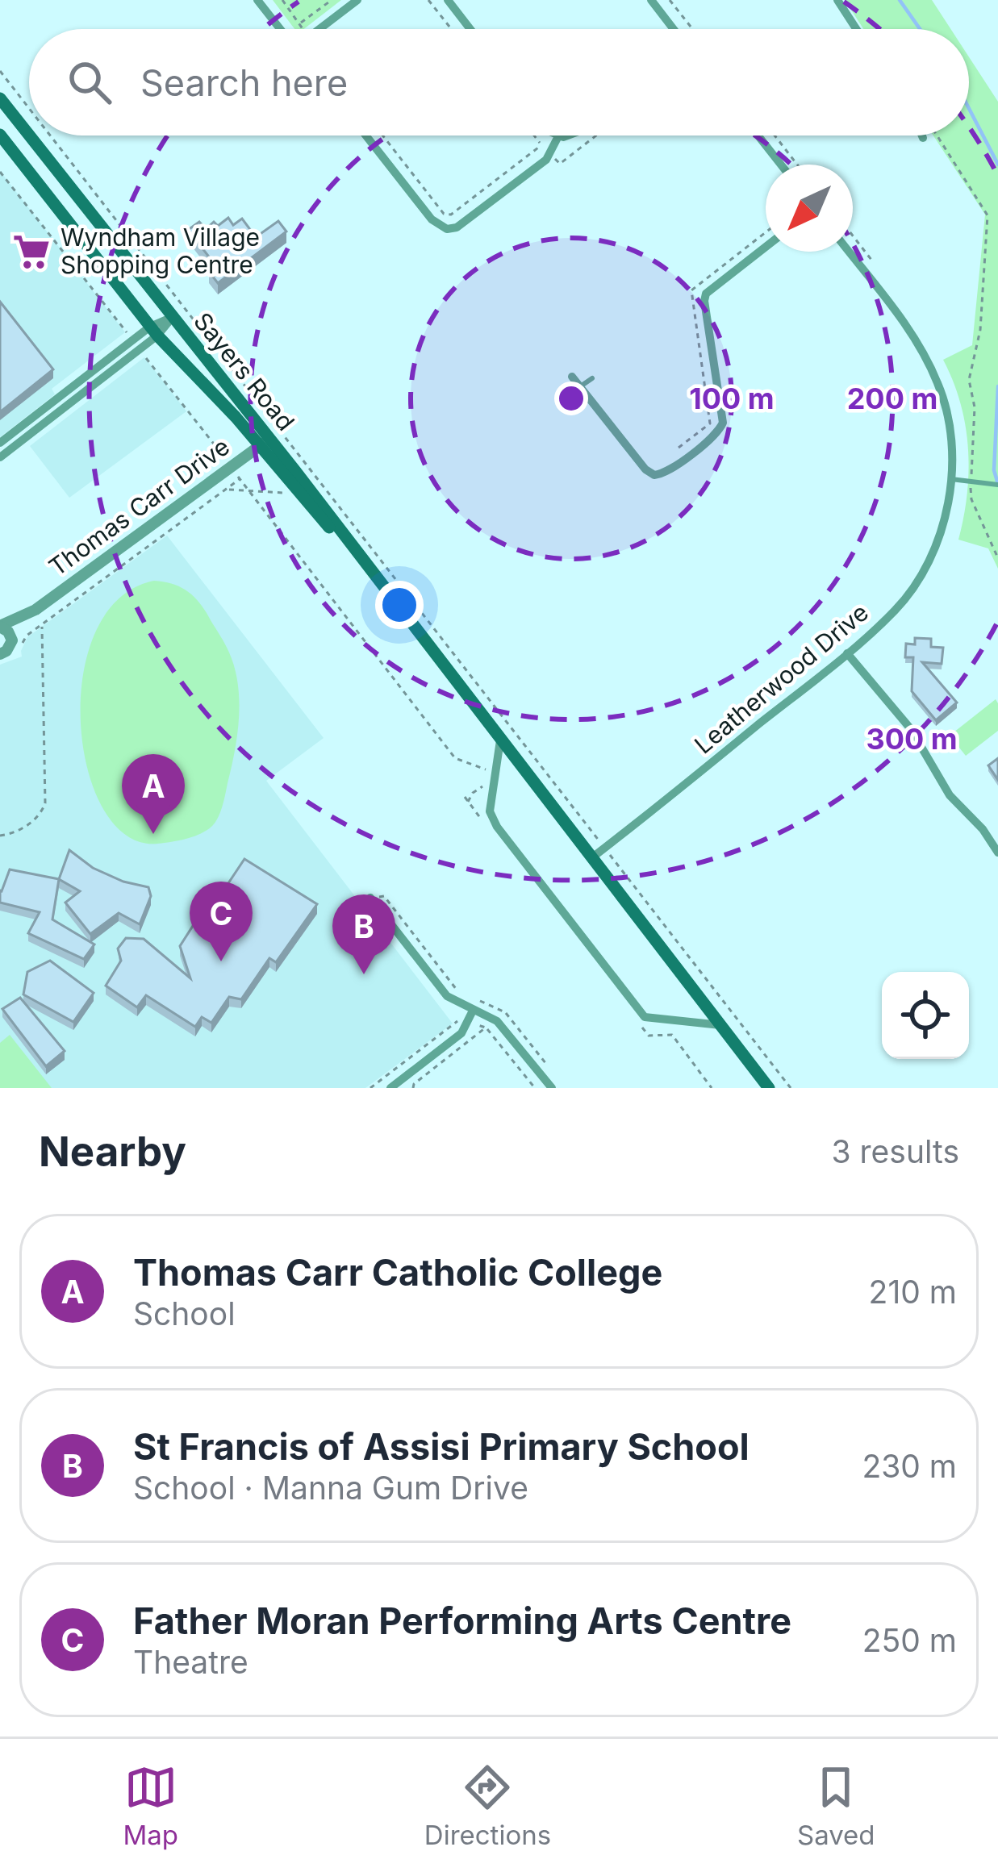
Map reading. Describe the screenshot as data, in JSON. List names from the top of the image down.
{
  "streets": {
    "main road": ["Sayers Road"],
    "street": ["Thomas Carr Drive", "Leatherwood Drive"]
  },
  "crossings": [
    ["Sayers Road", "Thomas Carr Drive"],
    ["Sayers Road", "Leatherwood Drive"]
  ],
  "places": {
    "supermarket": ["Wyndham Village Shopping Centre"]
  },
  "north": "bottom left",
  "page": {
    "search": "Search here",
    "pins": ["A", "C", "B"],
    "heading": ["Nearby", "3 results"],
    "list": [
      {
        "mark": "A",
        "name": "Thomas Carr Catholic College",
        "note": "School",
        "value": "210 m"
      },
      {
        "mark": "B",
        "name": "St Francis of Assisi Primary School",
        "note": "School · Manna Gum Drive",
        "value": "230 m"
      },
      {
        "mark": "C",
        "name": "Father Moran Performing Arts Centre",
        "note": "Theatre",
        "value": "250 m"
      }
    ],
    "nav": ["Map", "Directions", "Saved"]
  },
  "rings": ["100 m", "200 m", "300 m"]
}
